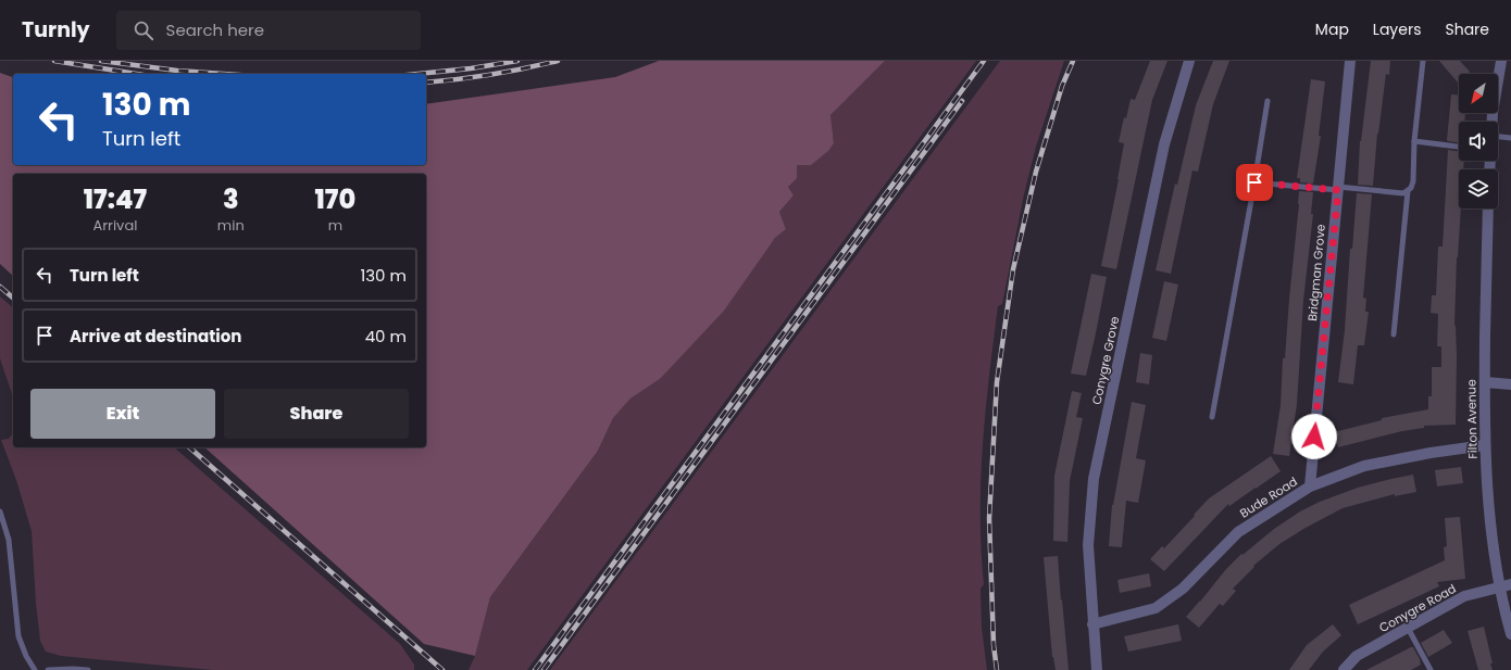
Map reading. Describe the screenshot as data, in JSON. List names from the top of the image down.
{
  "streets": {
    "street": [
      "Bridgman Grove",
      "Conygre Grove",
      "Filton Avenue",
      "Bude Road",
      "Conygre Road"
    ]
  },
  "crossings": [
    ["Bridgman Grove", "Bude Road"],
    ["Conygre Grove", "Bude Road"],
    ["Filton Avenue", "Bude Road"],
    ["Filton Avenue", "Conygre Road"]
  ],
  "north": "bottom left",
  "page": {
    "header": "Turnly",
    "search": "Search here",
    "nav": ["Map", "Layers", "Share"],
    "turn": ["130 m", "Turn left"],
    "eta": [
      "17:47",
      "Arrival",
      "3",
      "min",
      "170",
      "m"
    ],
    "list": [
      {
        "name": "Turn left",
        "value": "130 m"
      },
      {
        "name": "Arrive at destination",
        "value": "40 m"
      }
    ],
    "buttons": ["Exit", "Share"]
  }
}
